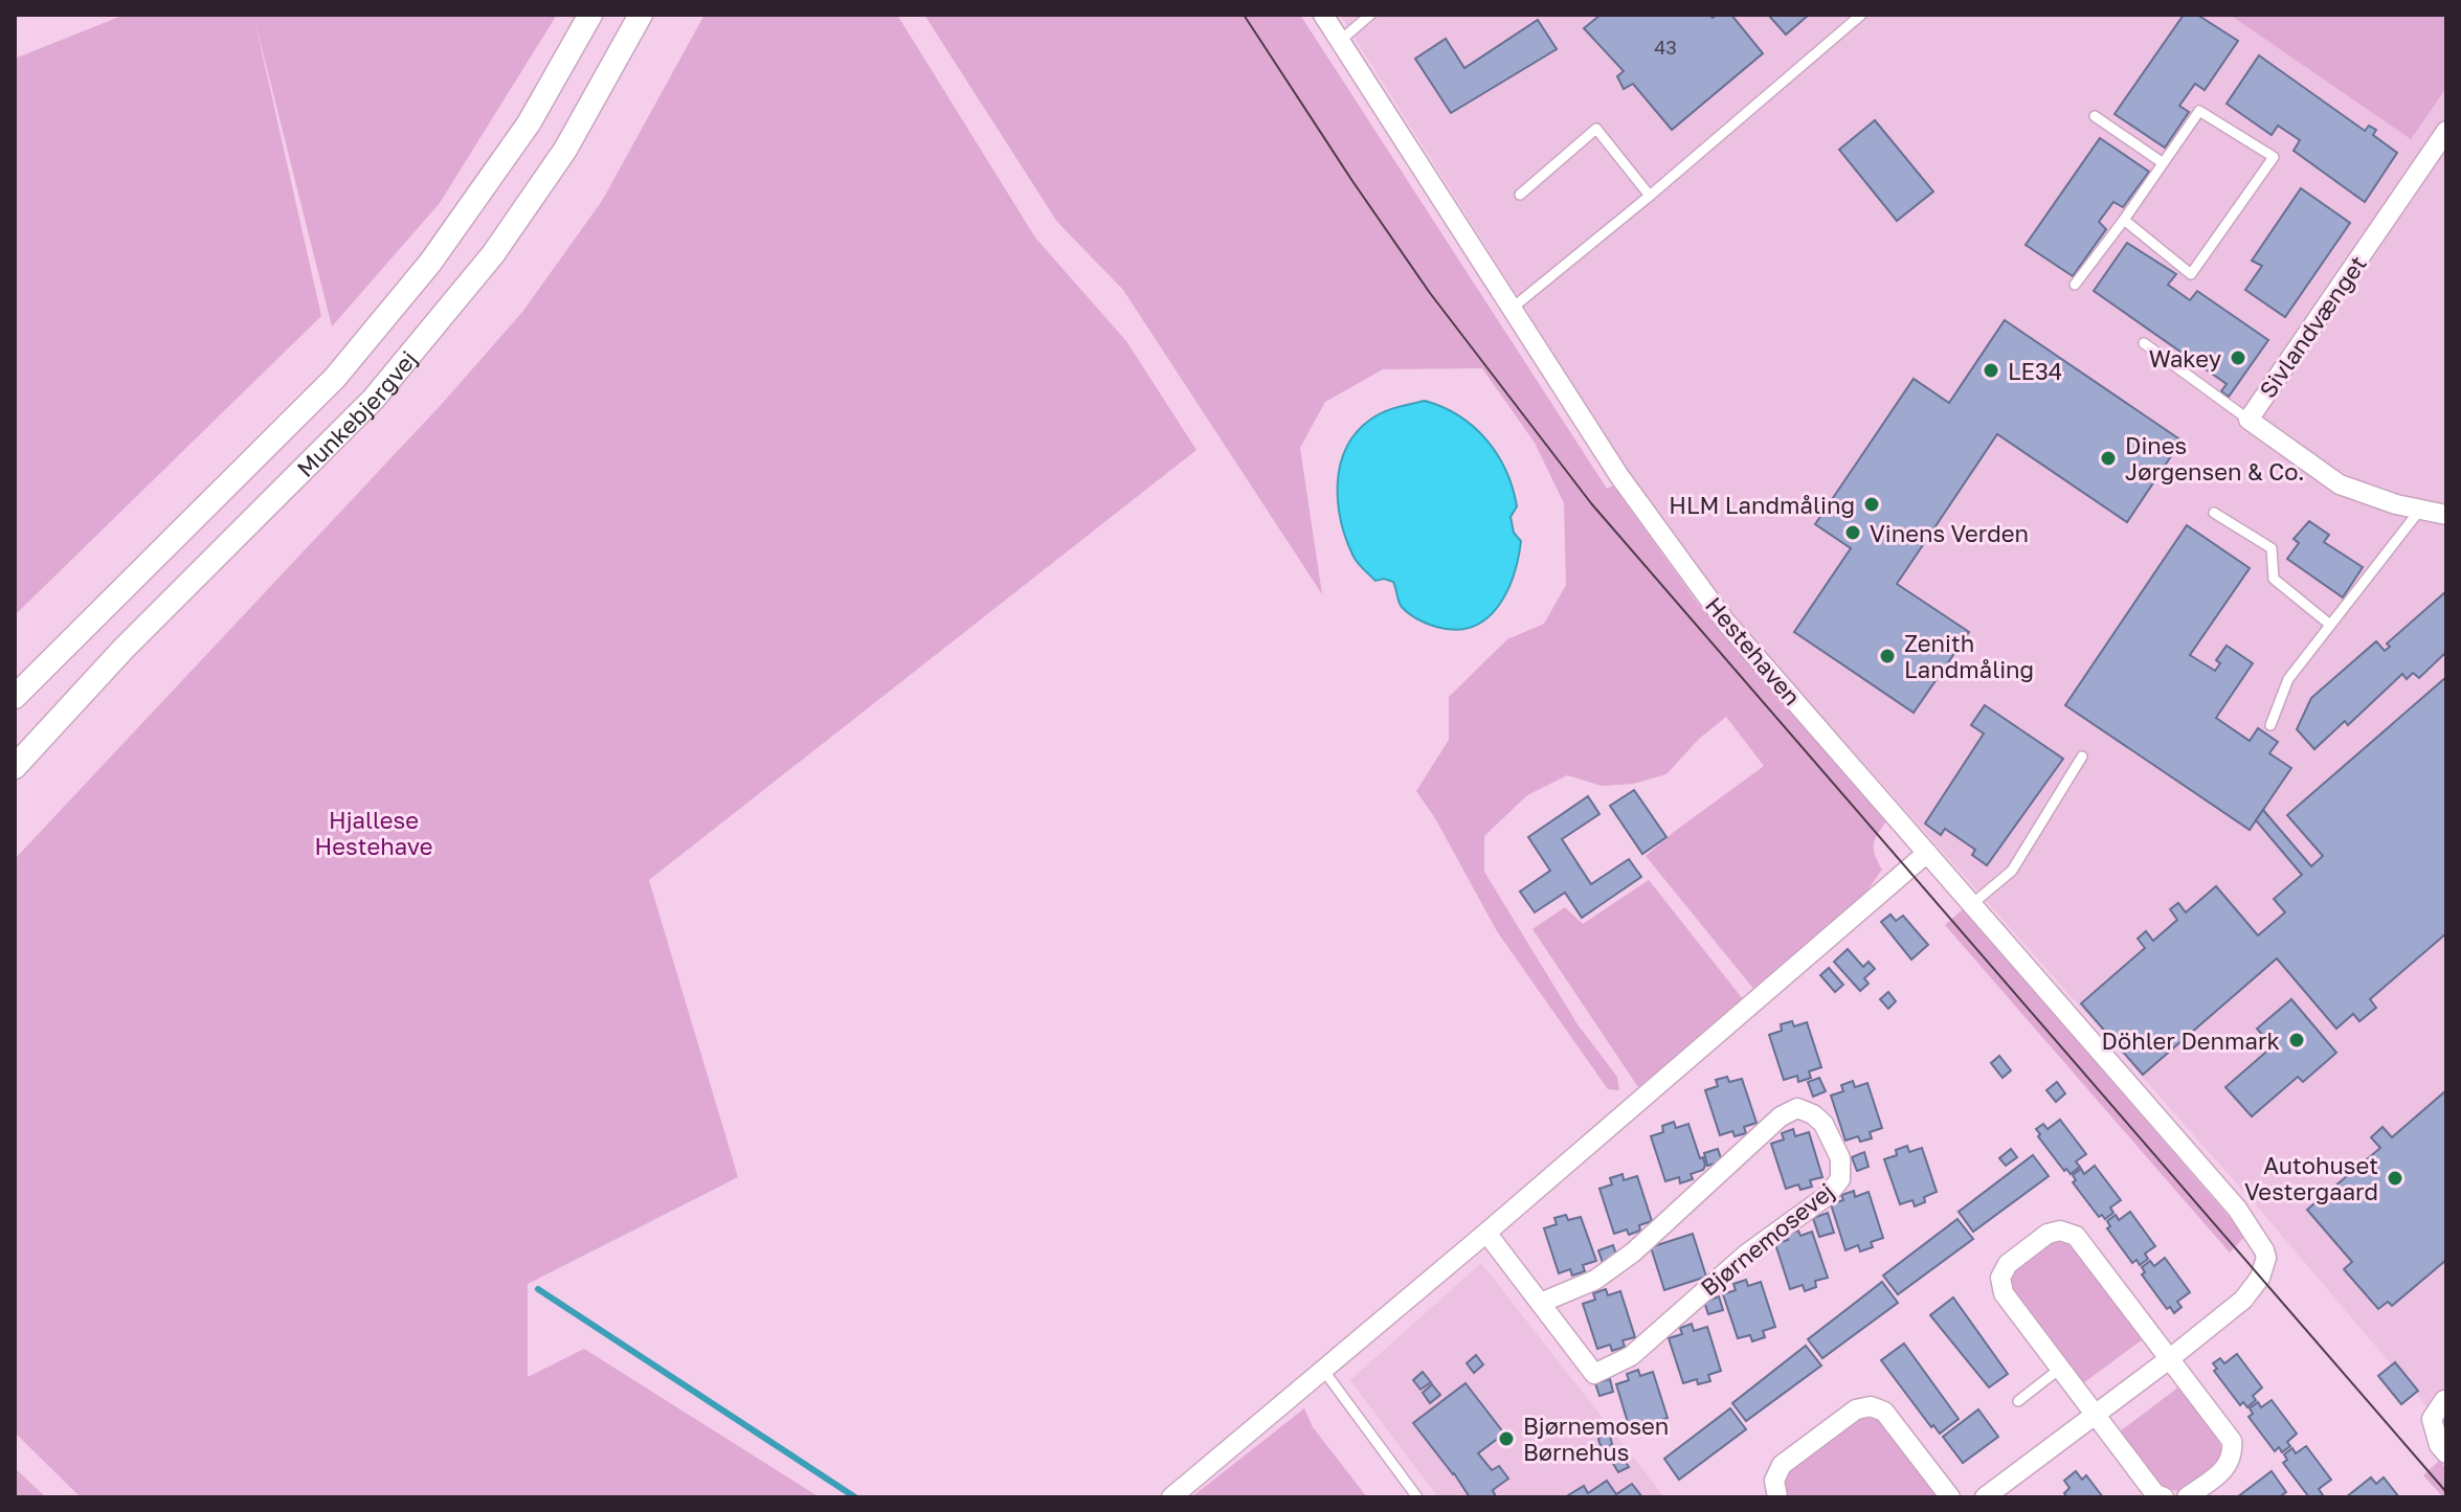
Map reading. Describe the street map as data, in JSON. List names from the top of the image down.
{
  "streets": {
    "street": [
      "Sivlandvænget",
      "Munkebjergvej",
      "Hestehaven",
      "Bjørnemosevej"
    ]
  },
  "parks": ["Hjallese Hestehave"],
  "places": [
    "Wakey",
    "LE34",
    "Dines Jørgensen & Co.",
    "HLM Landmåling",
    "Vinens Verden",
    "Zenith Landmåling",
    "Döhler Denmark",
    "Autohuset Vestergaard",
    "Bjørnemosen Børnehus"
  ],
  "house_numbers": ["43"]
}
